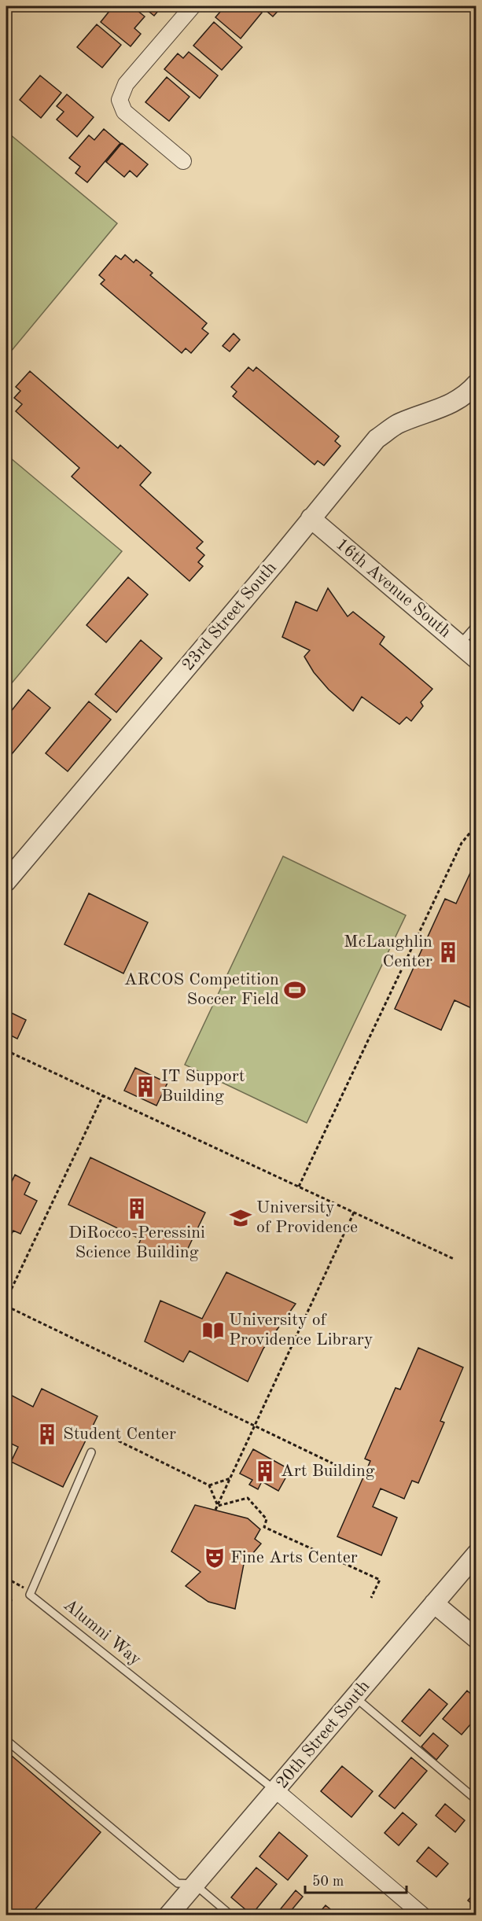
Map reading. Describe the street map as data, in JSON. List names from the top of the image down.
{
  "streets": {
    "street": ["16th Avenue South", "23rd Street South", "20th Street South"],
    "lane": ["Alumni Way"]
  },
  "crossings": [
    ["16th Avenue South", "23rd Street South"],
    ["Alumni Way", "20th Street South"]
  ],
  "places": {
    "building": [
      "McLaughlin Center",
      "IT Support Building",
      "DiRocco-Peressini Science Building",
      "Student Center",
      "Art Building"
    ],
    "sports": ["ARCOS Competition Soccer Field"],
    "school or university": ["University of Providence"],
    "library": ["University of Providence Library"],
    "theatre": ["Fine Arts Center"]
  },
  "scale_bar": "50 m"
}
